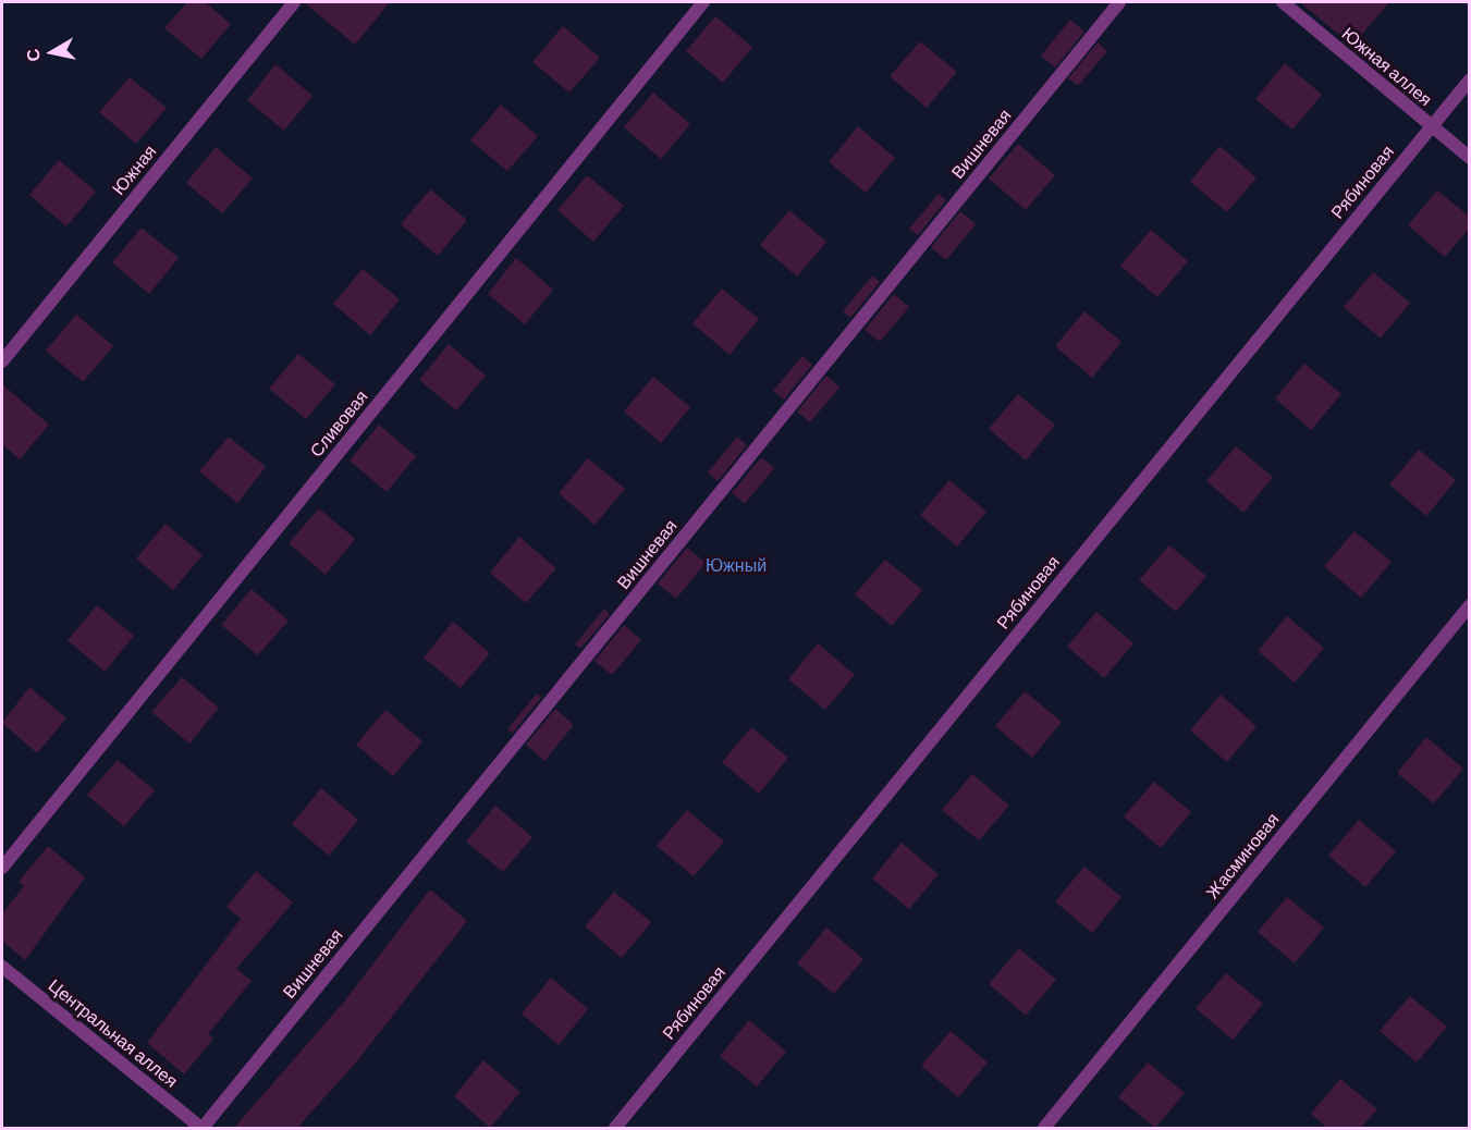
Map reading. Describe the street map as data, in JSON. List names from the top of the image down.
{
  "streets": {
    "street": [
      "Южная аллея",
      "Вишневая",
      "Южная",
      "Рябиновая",
      "Сливовая",
      "Жасминовая",
      "Центральная аллея"
    ]
  },
  "crossings": [
    ["Южная аллея", "Рябиновая"],
    ["Вишневая", "Центральная аллея"]
  ],
  "parks": ["Южный"],
  "north": "left"
}
